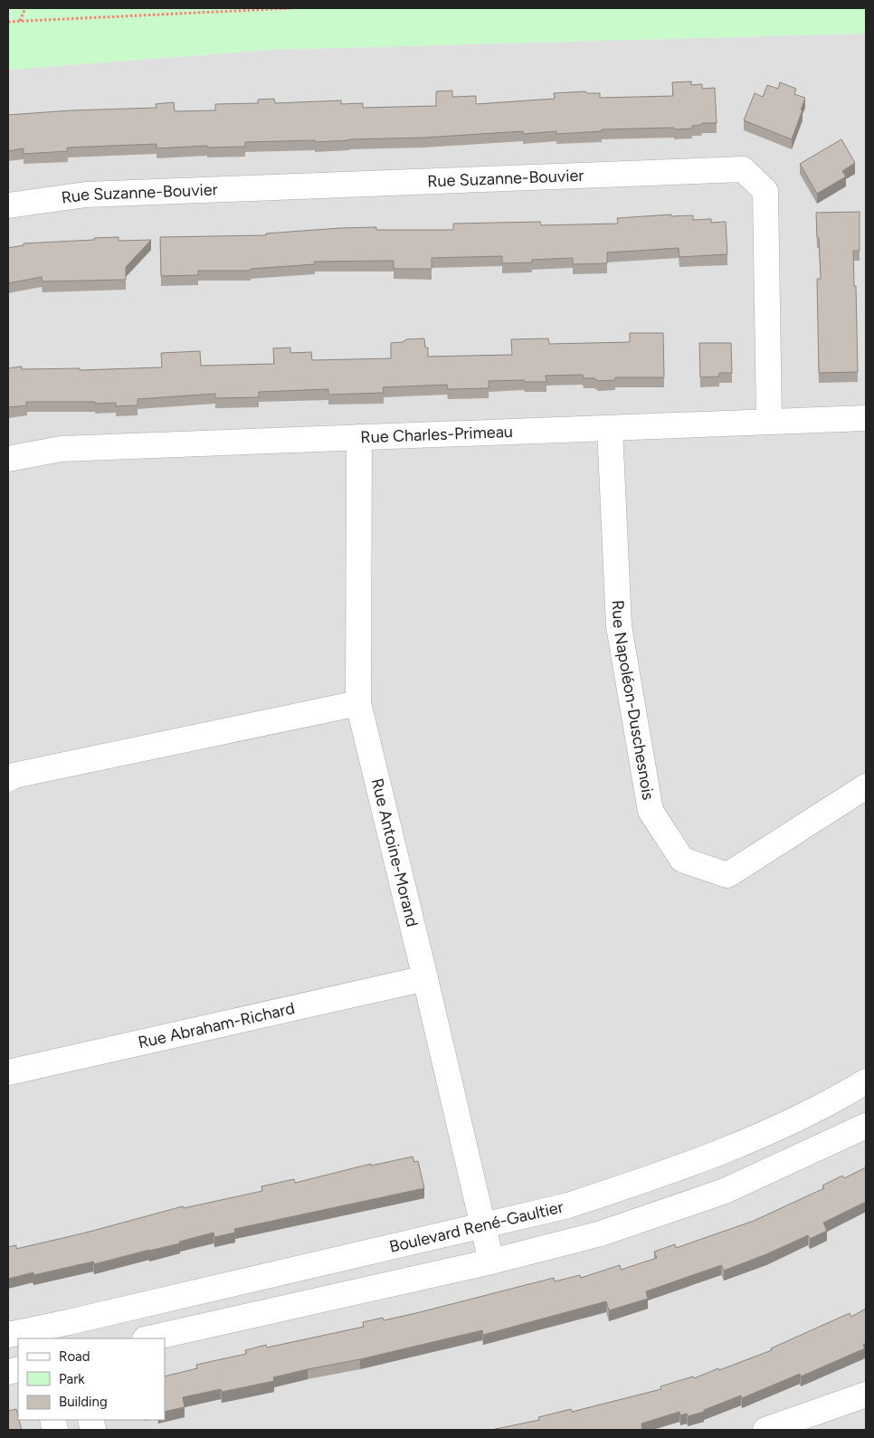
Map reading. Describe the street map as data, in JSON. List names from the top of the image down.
{
  "streets": {
    "street": [
      "Rue Suzanne-Bouvier",
      "Rue Charles-Primeau",
      "Rue Napoléon-Duschesnois",
      "Rue Antoine-Morand",
      "Rue Abraham-Richard",
      "Boulevard René-Gaultier"
    ]
  },
  "crossings": [
    ["Rue Suzanne-Bouvier", "Rue Charles-Primeau"],
    ["Rue Charles-Primeau", "Rue Napoléon-Duschesnois"],
    ["Rue Charles-Primeau", "Rue Antoine-Morand"],
    ["Rue Antoine-Morand", "Rue Abraham-Richard"],
    ["Rue Antoine-Morand", "Boulevard René-Gaultier"]
  ],
  "legend": ["Road", "Park", "Building"]
}
